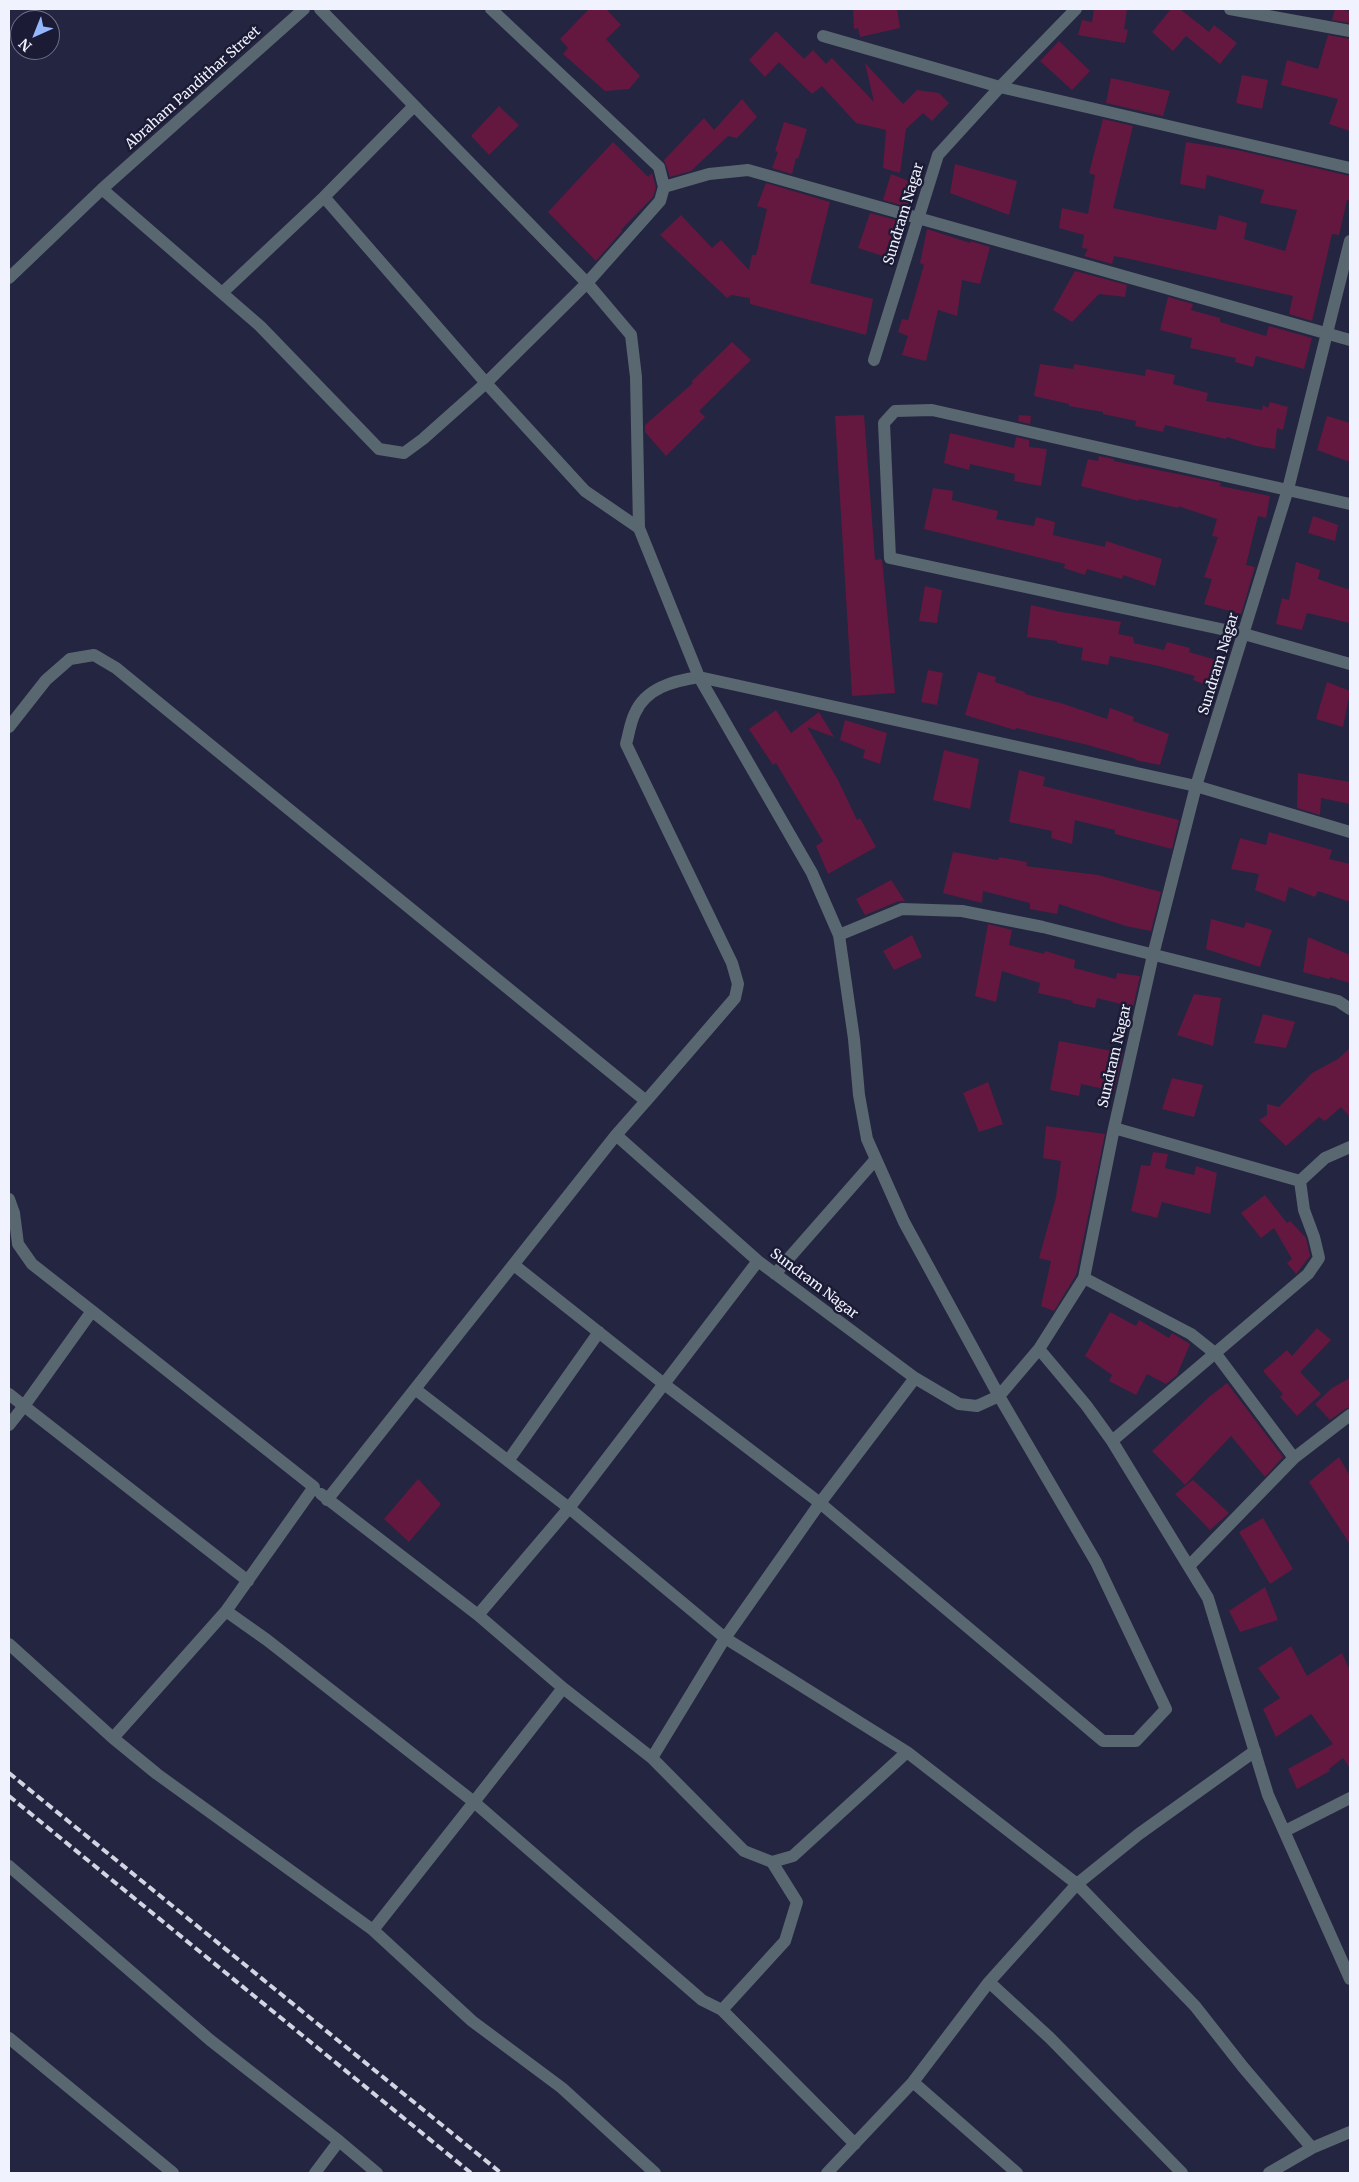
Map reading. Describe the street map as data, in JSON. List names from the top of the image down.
{
  "streets": {
    "street": ["Abraham Pandithar Street", "Sundram Nagar"]
  },
  "north": "bottom left"
}
